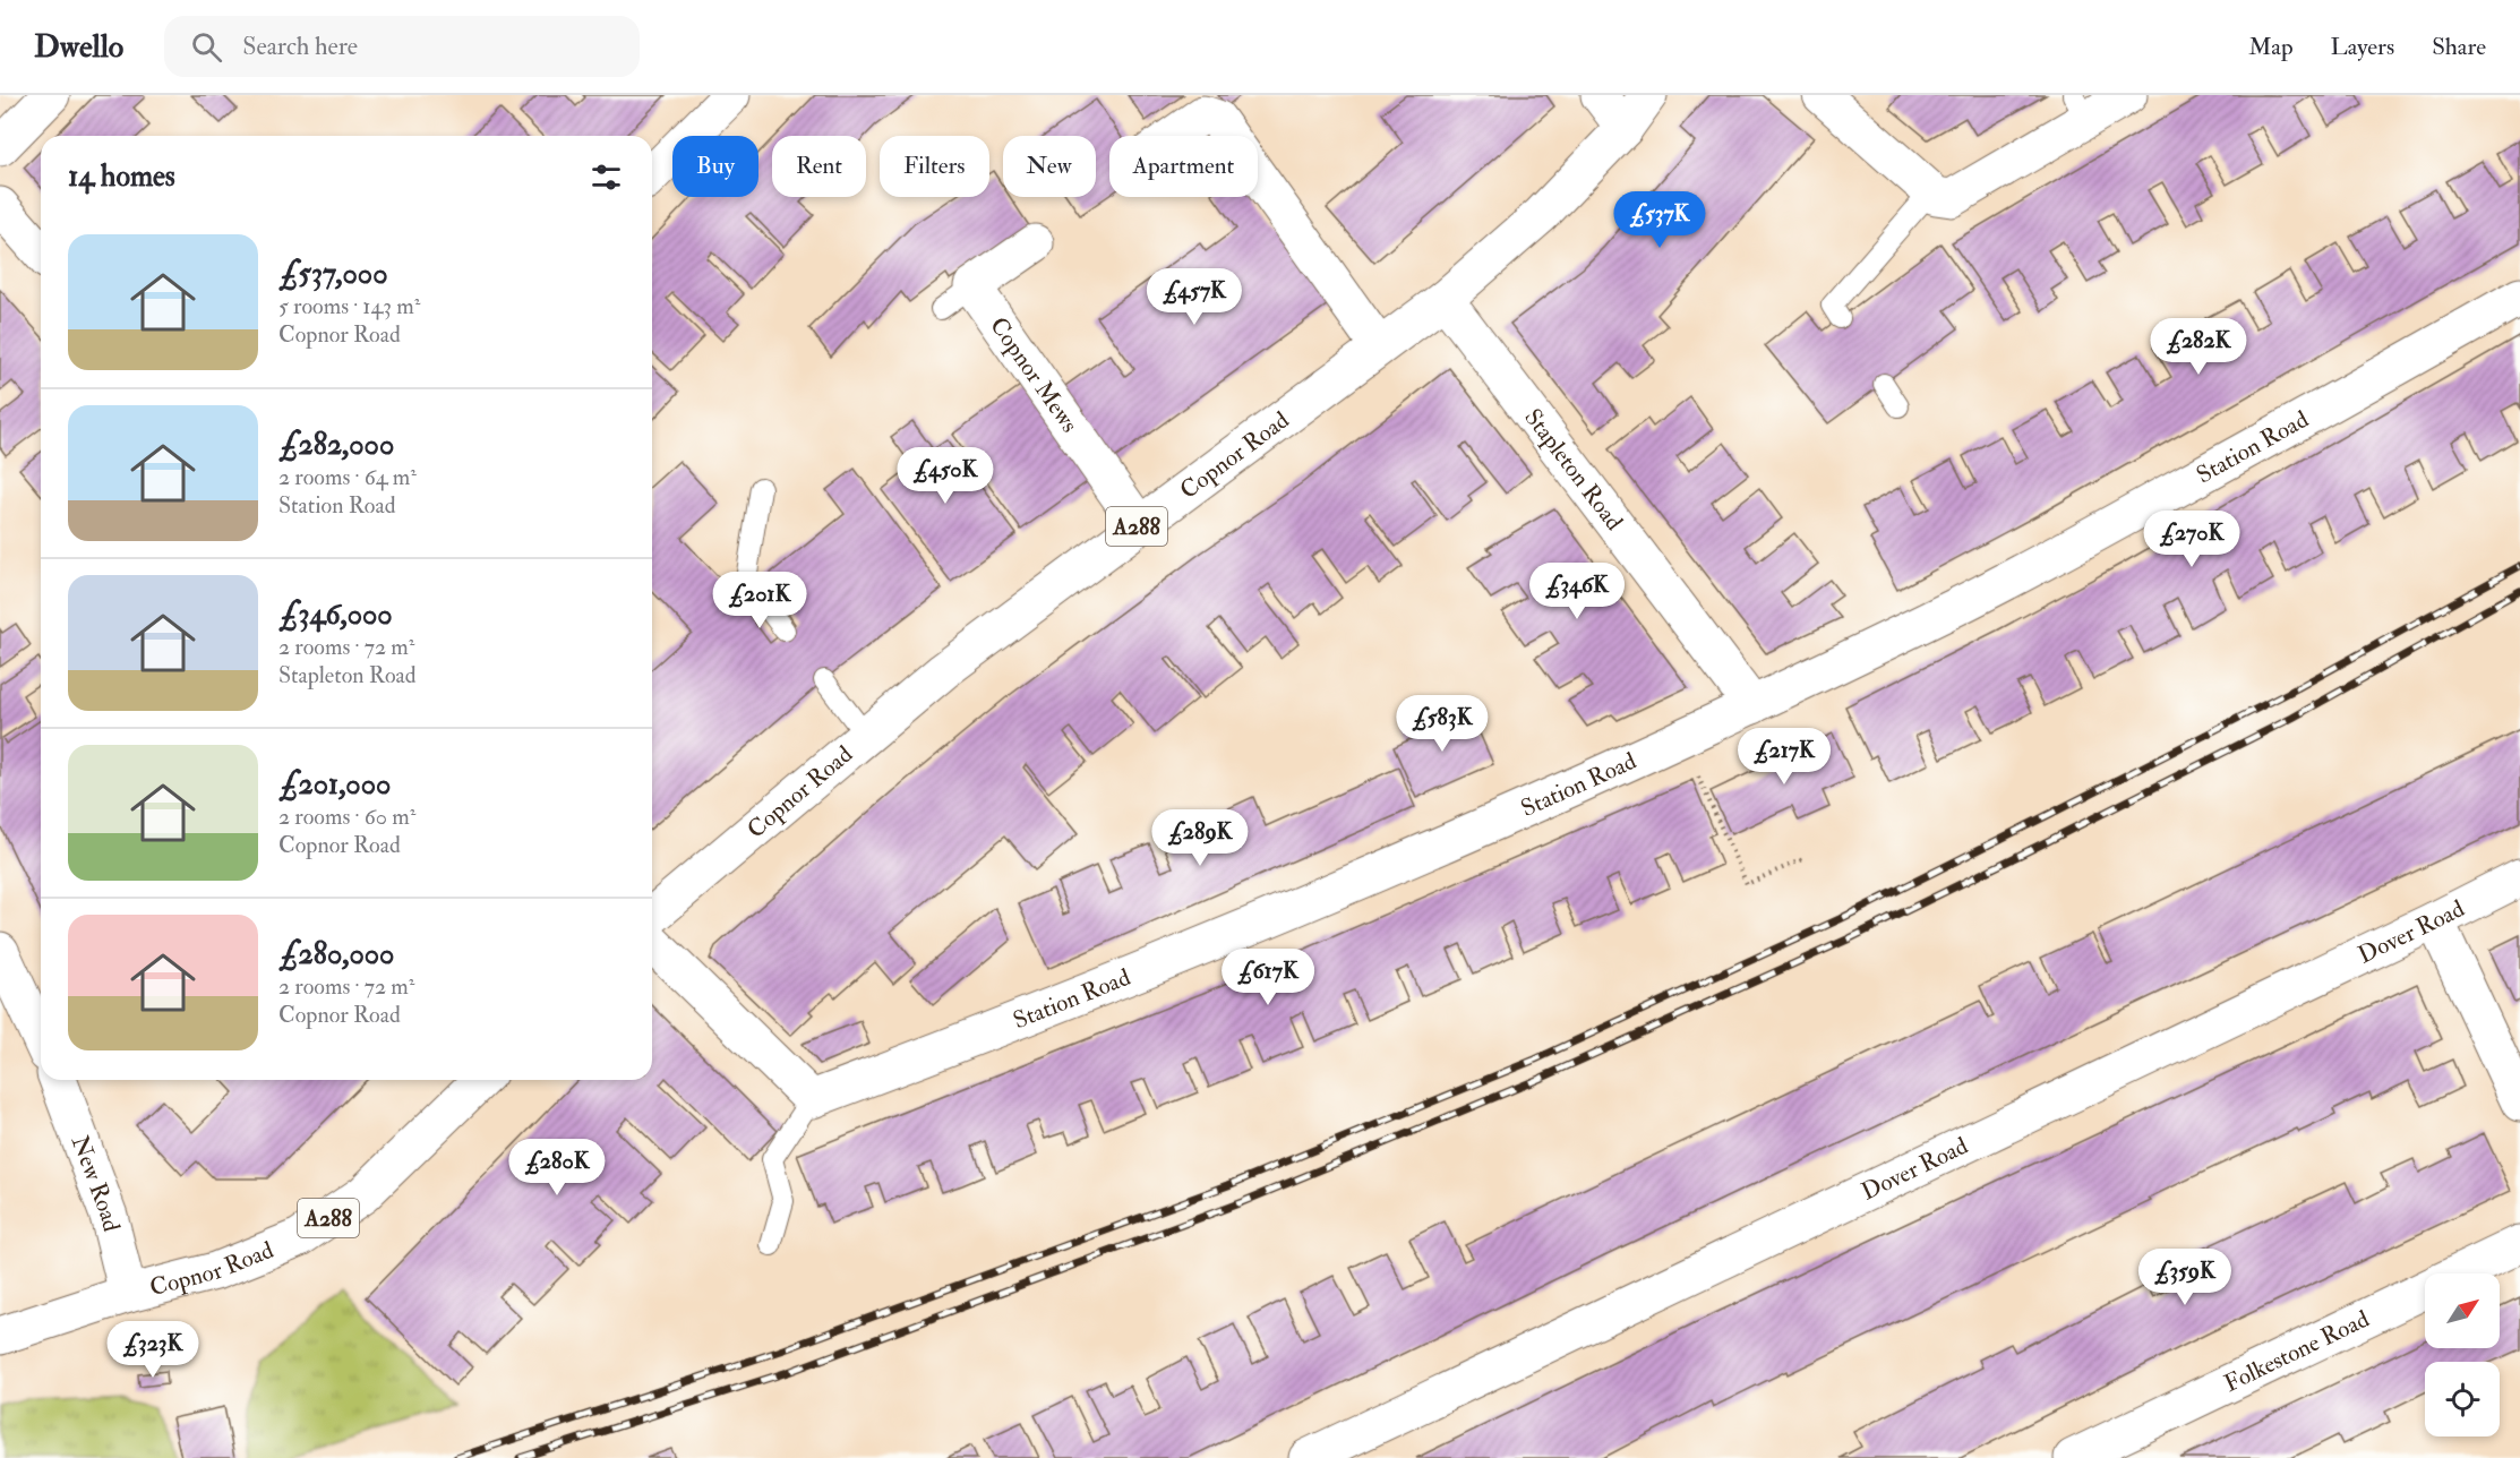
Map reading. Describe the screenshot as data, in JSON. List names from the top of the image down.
{
  "streets": {
    "street": [
      "Copnor Mews",
      "Station Road",
      "Copnor Road",
      "Stapleton Road",
      "A288",
      "Dover Road",
      "New Road",
      "Folkestone Road"
    ]
  },
  "crossings": [
    ["Copnor Mews", "Copnor Road"],
    ["Station Road", "Stapleton Road"],
    ["Copnor Road", "Stapleton Road"],
    ["Copnor Road", "New Road"]
  ],
  "north": "top right",
  "page": {
    "header": "Dwello",
    "search": "Search here",
    "nav": ["Map", "Layers", "Share"],
    "chip": [
      "Buy",
      "Rent",
      "Filters",
      "New",
      "Apartment"
    ],
    "heading": "14 homes",
    "price": [
      "£537K",
      "£457K",
      "£282K",
      "£450K",
      "£270K",
      "£346K",
      "£201K",
      "£583K",
      "£217K",
      "£289K",
      "£617K",
      "£280K",
      "£359K",
      "£323K"
    ],
    "list": [
      {
        "name": "£537,000",
        "note": "5 rooms · 143 m² · Copnor Road"
      },
      {
        "name": "£282,000",
        "note": "2 rooms · 64 m² · Station Road"
      },
      {
        "name": "£346,000",
        "note": "2 rooms · 72 m² · Stapleton Road"
      },
      {
        "name": "£201,000",
        "note": "2 rooms · 60 m² · Copnor Road"
      },
      {
        "name": "£280,000",
        "note": "2 rooms · 72 m² · Copnor Road"
      }
    ]
  }
}
